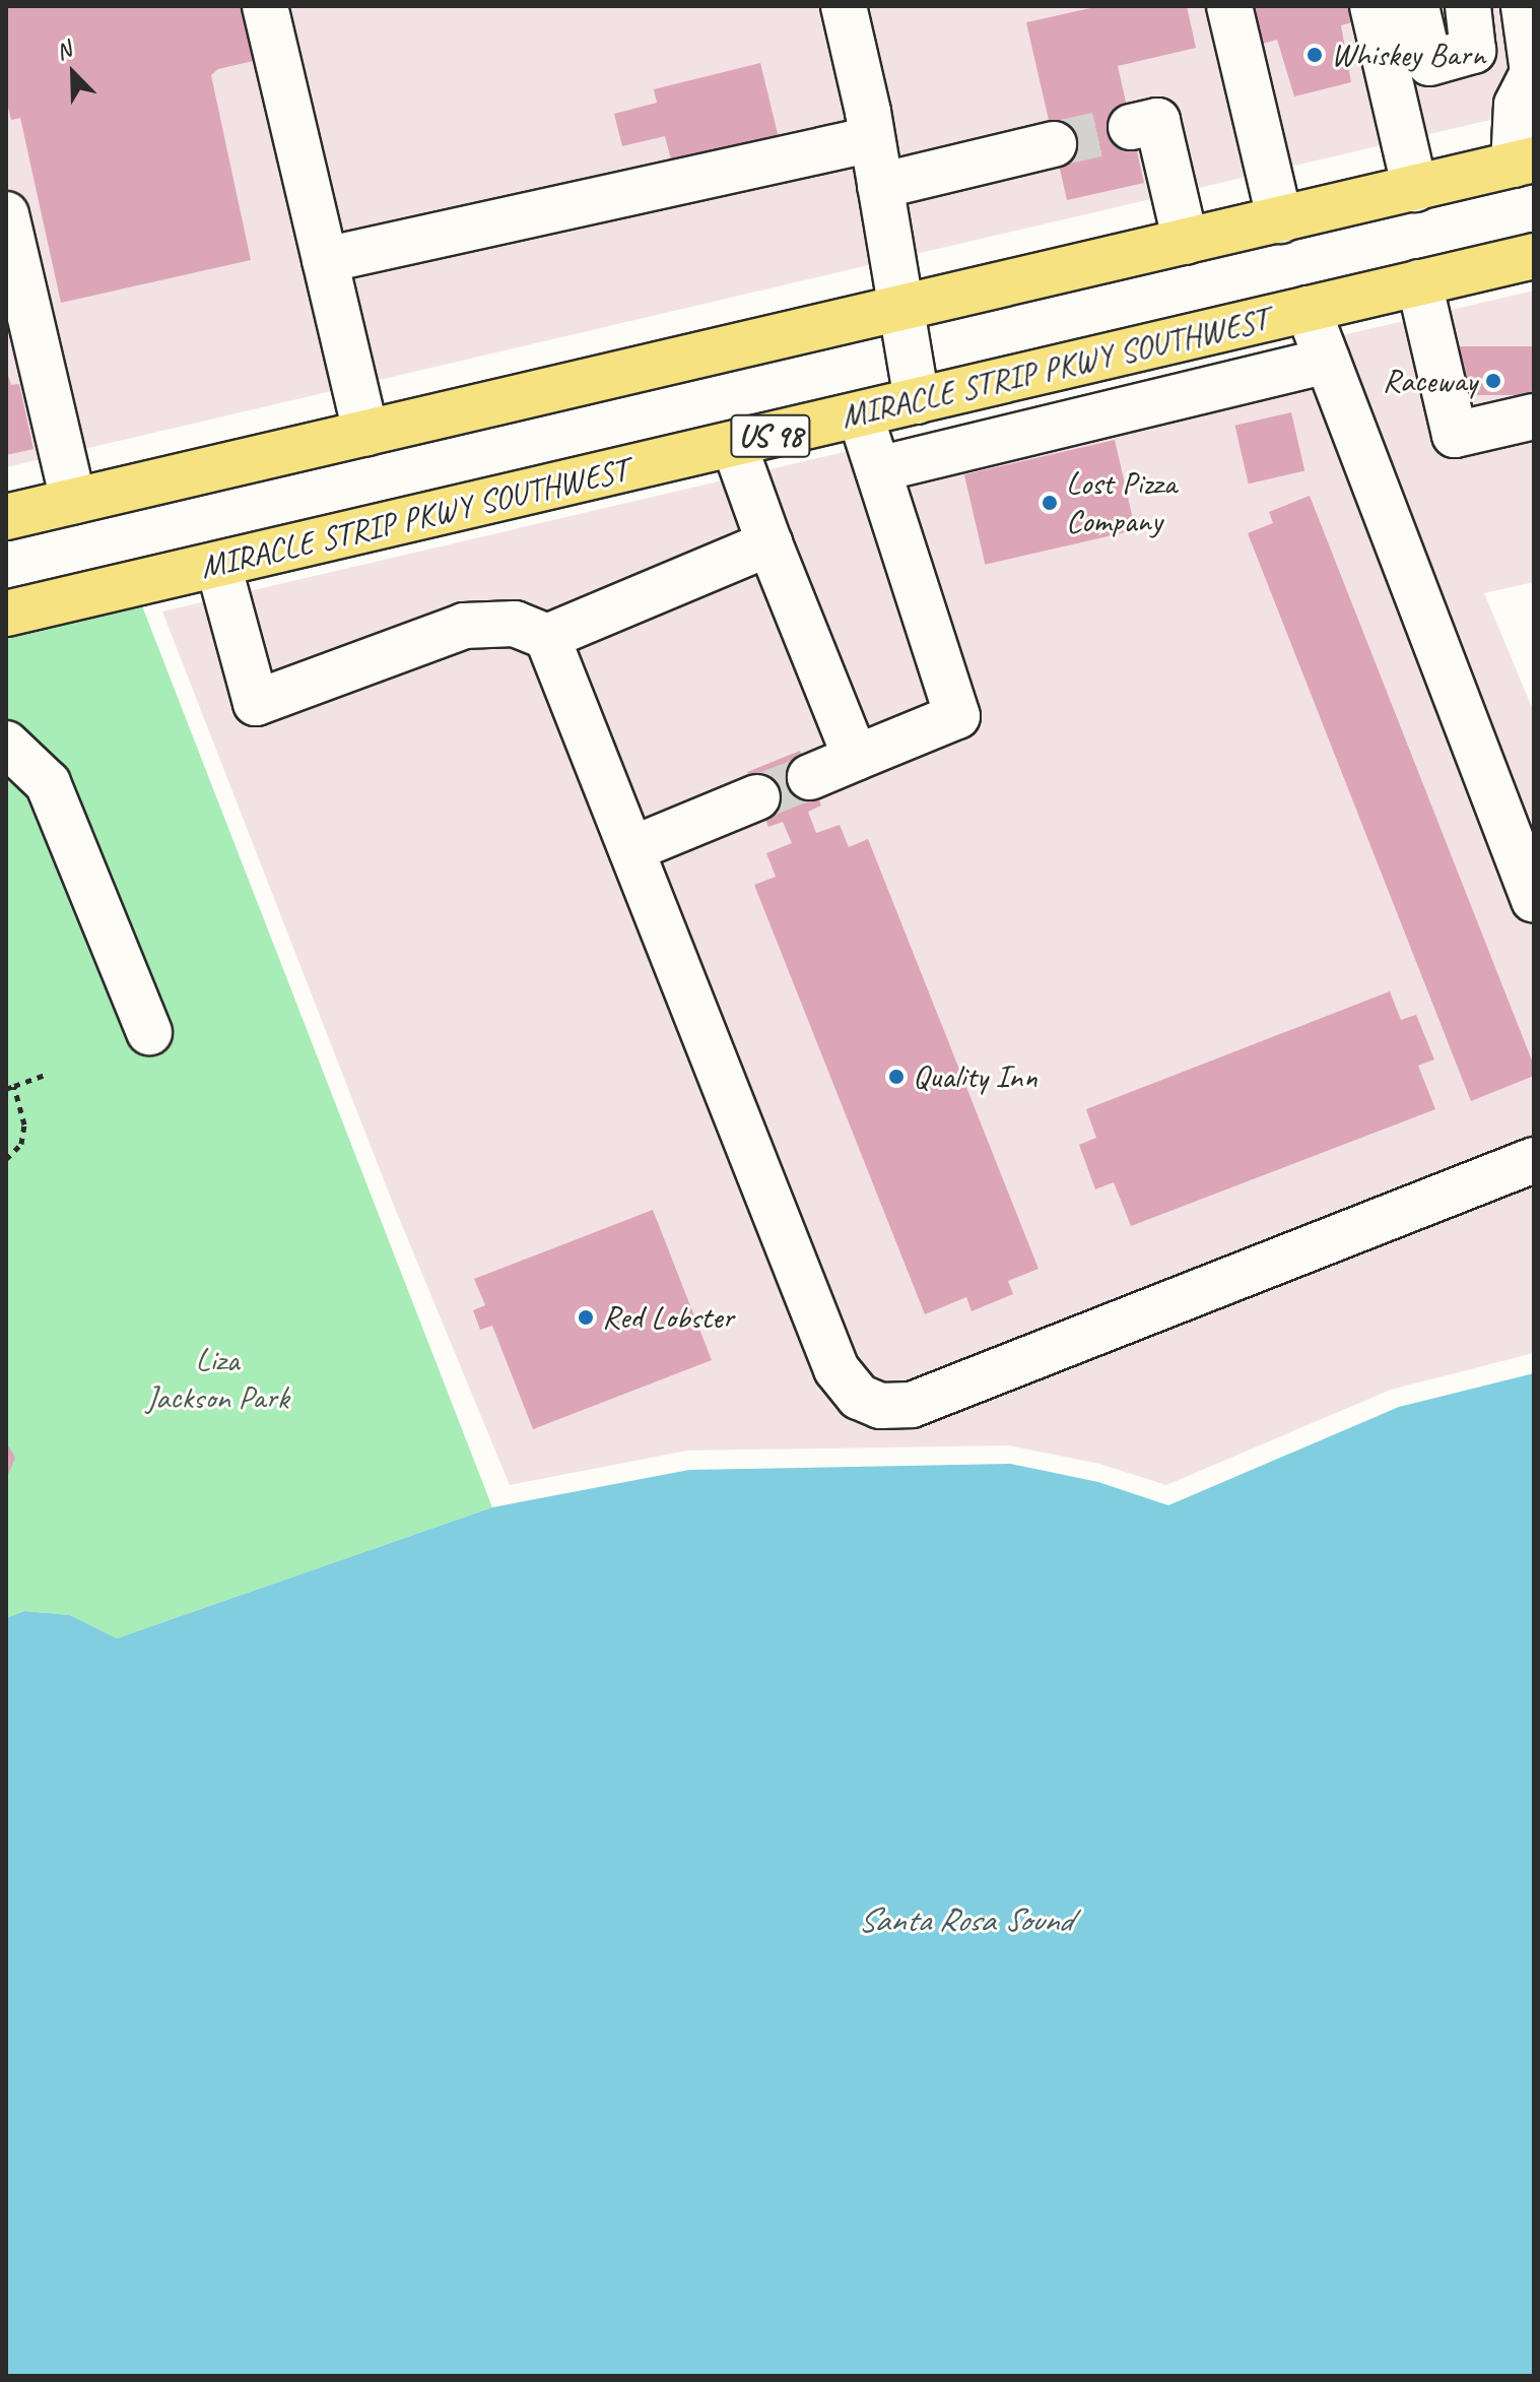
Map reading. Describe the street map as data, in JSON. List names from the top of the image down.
{
  "streets": {
    "highway": ["MIRACLE STRIP PKWY SOUTHWEST", "US 98"]
  },
  "water": ["Santa Rosa Sound"],
  "parks": ["Liza Jackson Park"],
  "places": [
    "Whiskey Barn",
    "Raceway",
    "Lost Pizza Company",
    "Quality Inn",
    "Red Lobster"
  ],
  "north": "top left"
}
